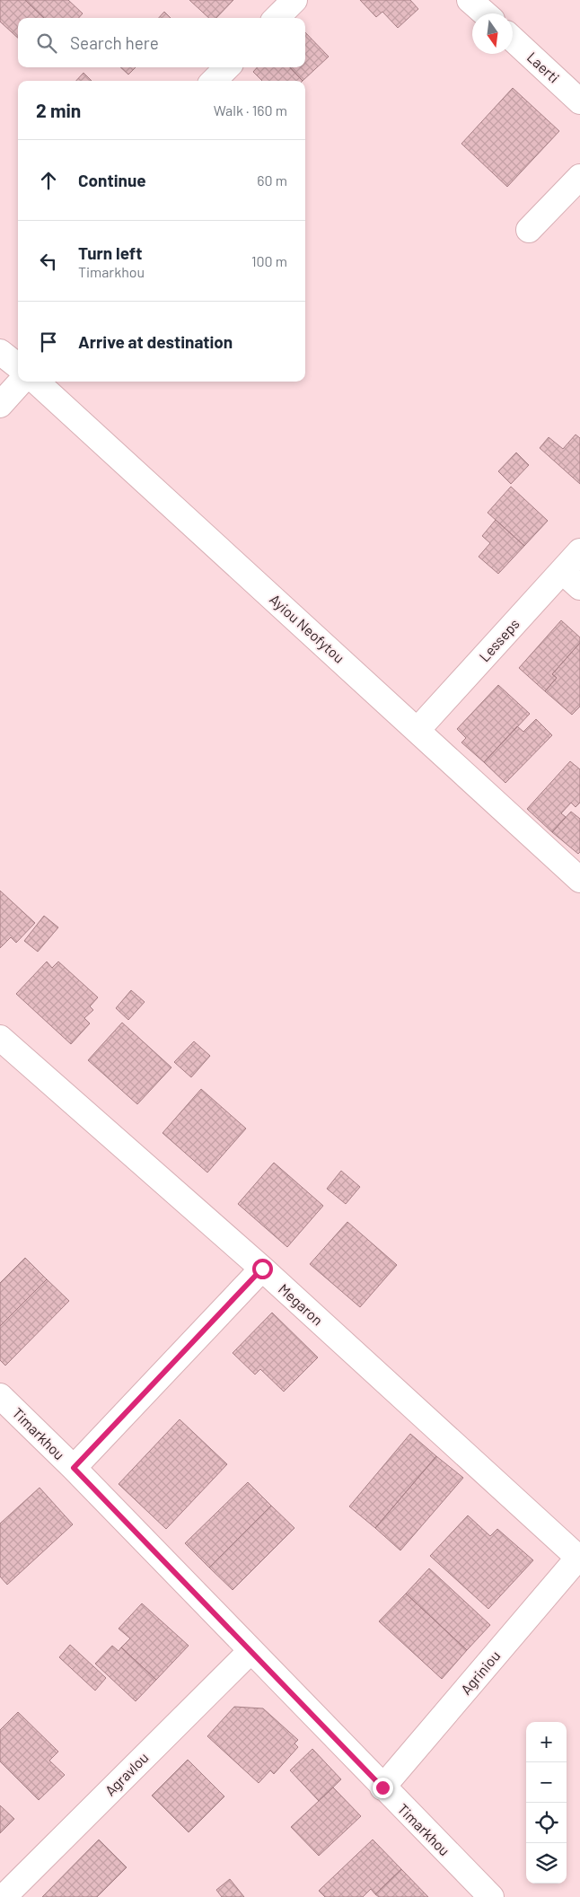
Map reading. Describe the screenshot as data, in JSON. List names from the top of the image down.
{
  "streets": {
    "street": [
      "Laerti",
      "Ayiou Neofytou",
      "Lesseps",
      "Megaron",
      "Timarkhou",
      "Agriniou",
      "Agravlou"
    ]
  },
  "crossings": [
    ["Ayiou Neofytou", "Lesseps"],
    ["Megaron", "Agriniou"],
    ["Timarkhou", "Agriniou"],
    ["Timarkhou", "Agravlou"]
  ],
  "north": "bottom",
  "page": {
    "search": "Search here",
    "heading": ["2 min", "Walk · 160 m"],
    "list": [
      ["Continue", "60 m"],
      ["Turn left", "Timarkhou", "100 m"],
      "Arrive at destination"
    ],
    "map_buttons": ["+", "−"]
  }
}
